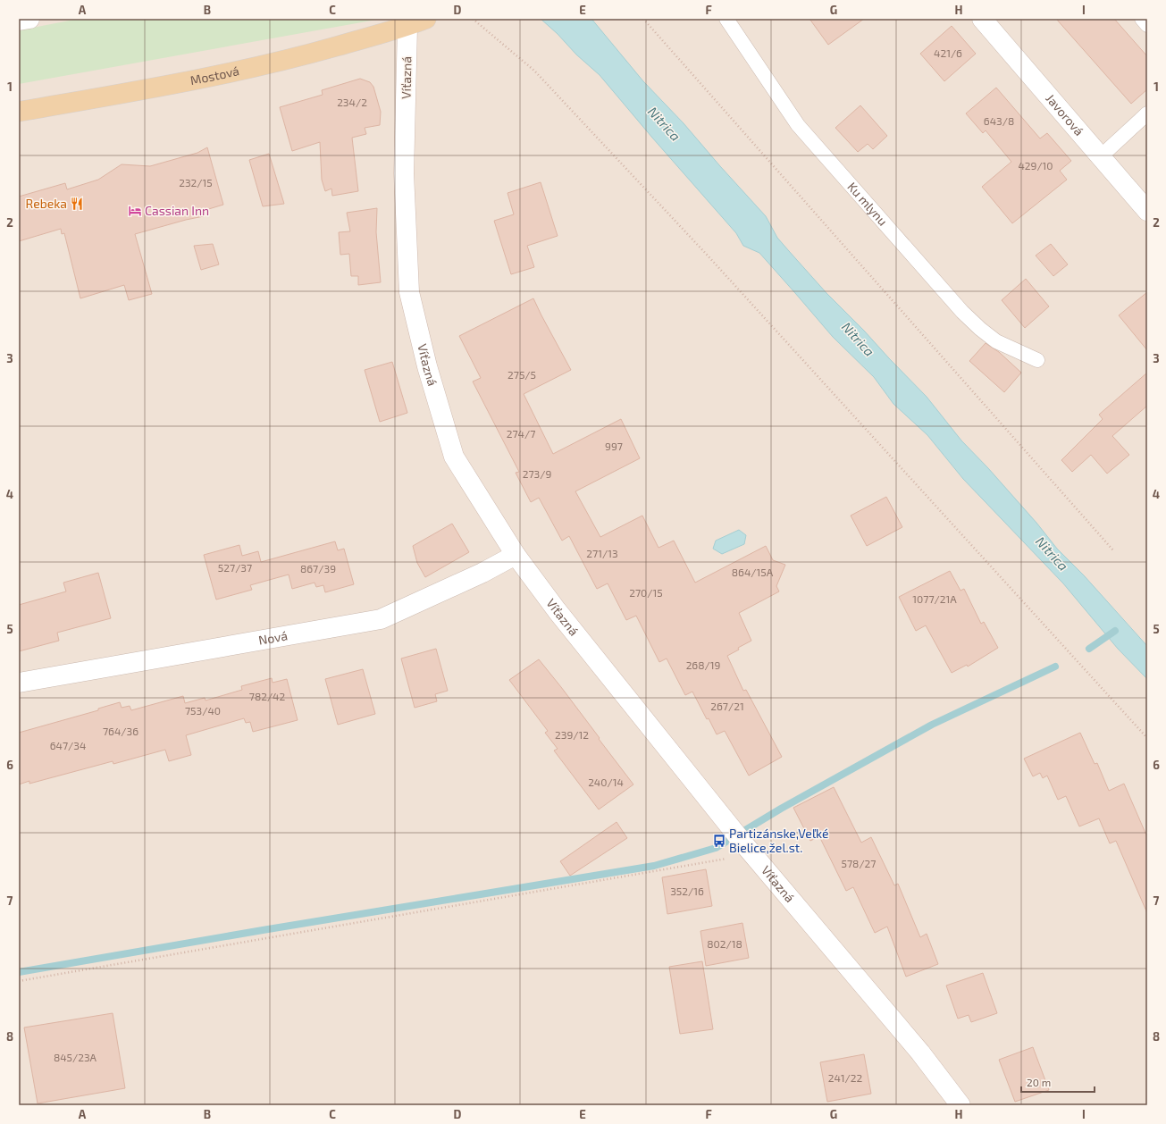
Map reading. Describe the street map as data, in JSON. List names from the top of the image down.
{
  "streets": {
    "main road": [
      "Mostová",
      "Víťazná",
      "Javorová",
      "Nová"
    ],
    "lane": ["Ku mlynu"]
  },
  "crossings": [
    ["Mostová", "Víťazná"],
    ["Víťazná", "Nová"]
  ],
  "water": ["Nitrica"],
  "places": {
    "restaurant": ["Rebeka"],
    "hotel": ["Cassian Inn"],
    "bus stop": ["Partizánske,Veľké Bielice,žel.st."]
  },
  "house_numbers": [
    "421/6",
    "234/2",
    "643/8",
    "429/10",
    "232/15",
    "275/5",
    "274/7",
    "997",
    "273/9",
    "271/13",
    "527/37",
    "867/39",
    "864/15A",
    "270/15",
    "1077/21A",
    "268/19",
    "782/42",
    "267/21",
    "753/40",
    "764/36",
    "239/12",
    "647/34",
    "240/14",
    "578/27",
    "352/16",
    "802/18",
    "845/23A",
    "241/22"
  ],
  "scale_bar": "20 m",
  "grid": {
    "columns": [
      "A",
      "B",
      "C",
      "D",
      "E",
      "F",
      "G",
      "H",
      "I"
    ],
    "rows": [
      "1",
      "2",
      "3",
      "4",
      "5",
      "6",
      "7",
      "8"
    ]
  }
}
